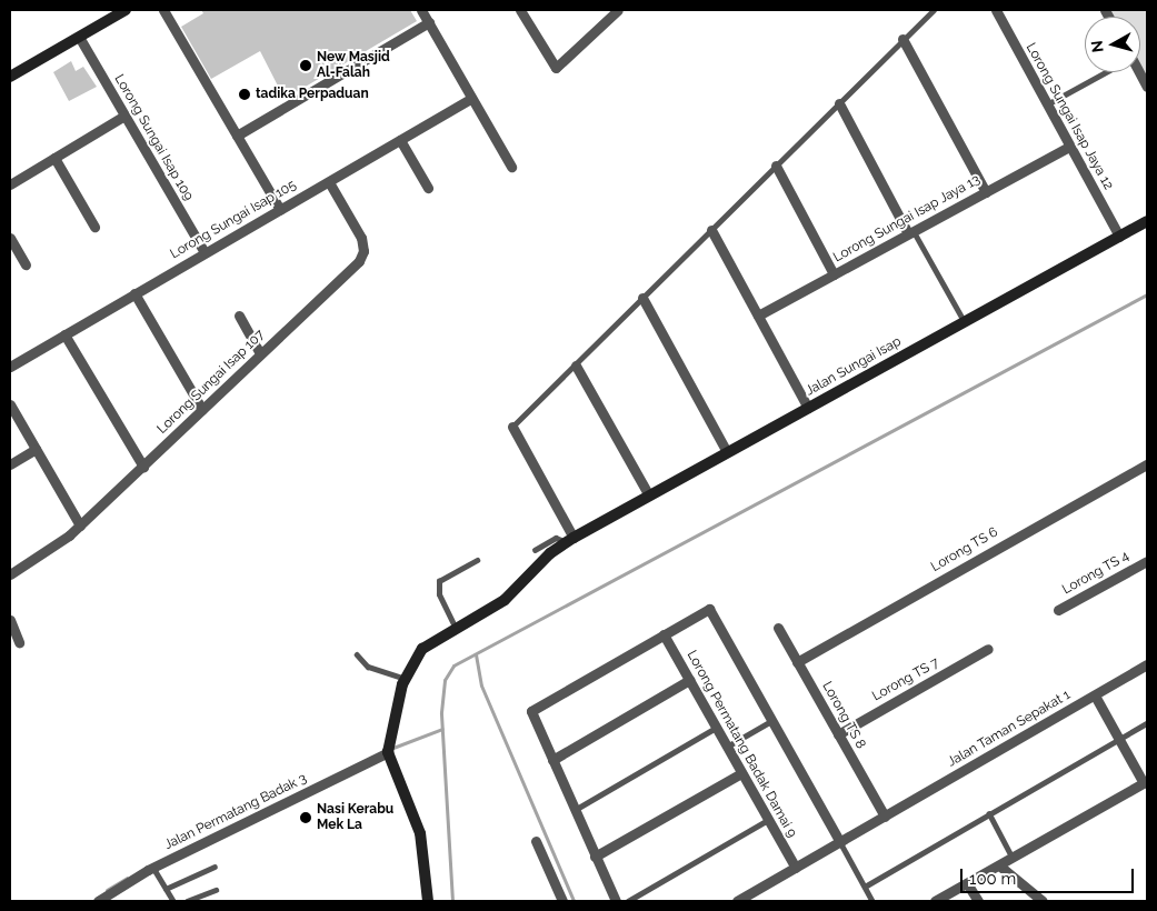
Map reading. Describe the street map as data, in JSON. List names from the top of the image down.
{
  "streets": {
    "street": [
      "Lorong Sungai Isap Jaya 12",
      "Lorong Sungai Isap 109",
      "Lorong Sungai Isap Jaya 13",
      "Lorong Sungai Isap 105",
      "Jalan Sungai Isap",
      "Lorong Sungai Isap 107",
      "Lorong TS 6",
      "Lorong TS 4",
      "Lorong TS 7",
      "Lorong TS 8",
      "Jalan Taman Sepakat 1",
      "Lorong Permatang Badak Damai 9",
      "Jalan Permatang Badak 3"
    ]
  },
  "crossings": [
    ["Lorong Sungai Isap Jaya 12", "Lorong Sungai Isap Jaya 13"],
    ["Lorong Sungai Isap Jaya 12", "Jalan Sungai Isap"],
    ["Lorong Sungai Isap 109", "Lorong Sungai Isap 105"],
    ["Lorong Sungai Isap 105", "Lorong Sungai Isap 107"],
    ["Jalan Sungai Isap", "Jalan Permatang Badak 3"],
    ["Lorong TS 6", "Lorong TS 8"],
    ["Lorong TS 7", "Lorong TS 8"],
    ["Lorong TS 8", "Jalan Taman Sepakat 1"],
    ["Jalan Taman Sepakat 1", "Lorong Permatang Badak Damai 9"]
  ],
  "places": ["New Masjid Al-Falah", "tadika Perpaduan", "Nasi Kerabu Mek La"],
  "scale_bar": "100 m",
  "north": "left"
}
